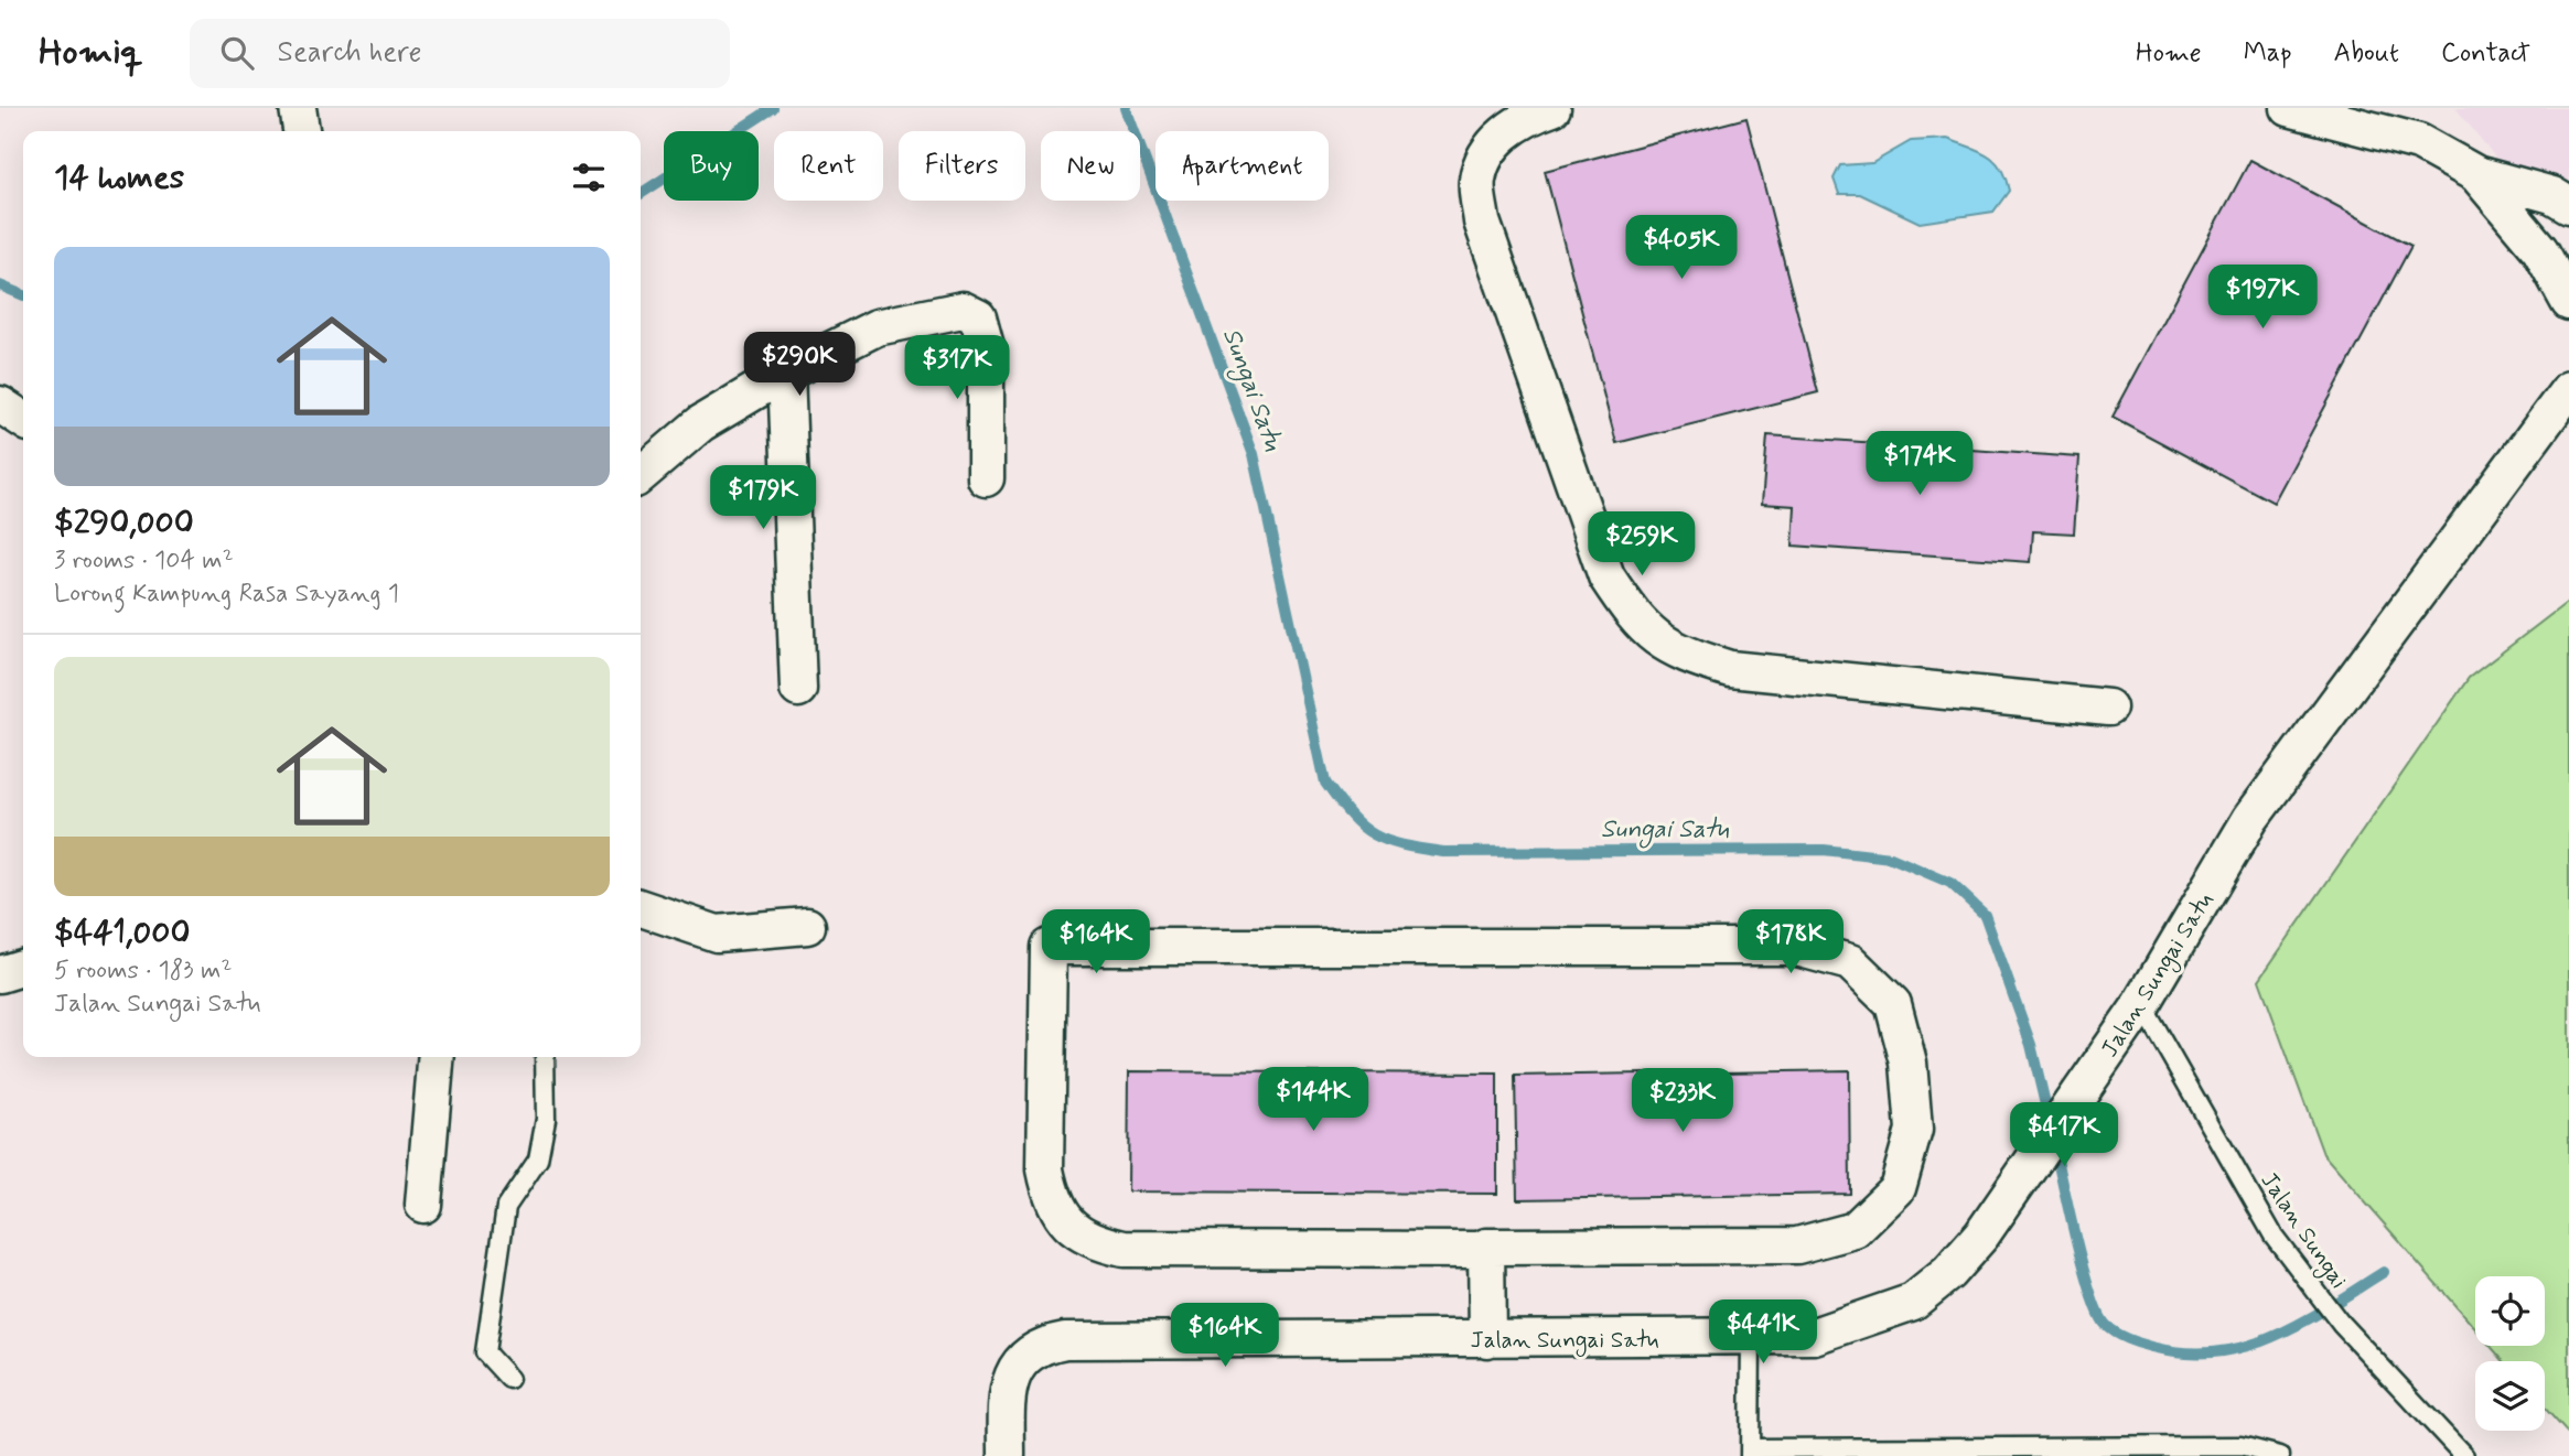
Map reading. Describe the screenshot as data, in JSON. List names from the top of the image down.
{
  "streets": {
    "street": ["Jalan Sungai Satu"],
    "lane": ["Jalan Sungai"]
  },
  "crossings": [
    ["Jalan Sungai Satu", "Jalan Sungai"]
  ],
  "water": ["Sungai Satu"],
  "page": {
    "header": "Homiq",
    "search": "Search here",
    "nav": [
      "Home",
      "Map",
      "About",
      "Contact"
    ],
    "chip": [
      "Buy",
      "Rent",
      "Filters",
      "New",
      "Apartment"
    ],
    "heading": "14 homes",
    "price": [
      "$405K",
      "$197K",
      "$290K",
      "$317K",
      "$174K",
      "$179K",
      "$259K",
      "$164K",
      "$178K",
      "$144K",
      "$233K",
      "$417K",
      "$441K",
      "$164K"
    ],
    "list": [
      {
        "name": "$290,000",
        "note": "3 rooms · 104 m² · Lorong Kampung Rasa Sayang 1"
      },
      {
        "name": "$441,000",
        "note": "5 rooms · 183 m² · Jalan Sungai Satu"
      }
    ]
  }
}
